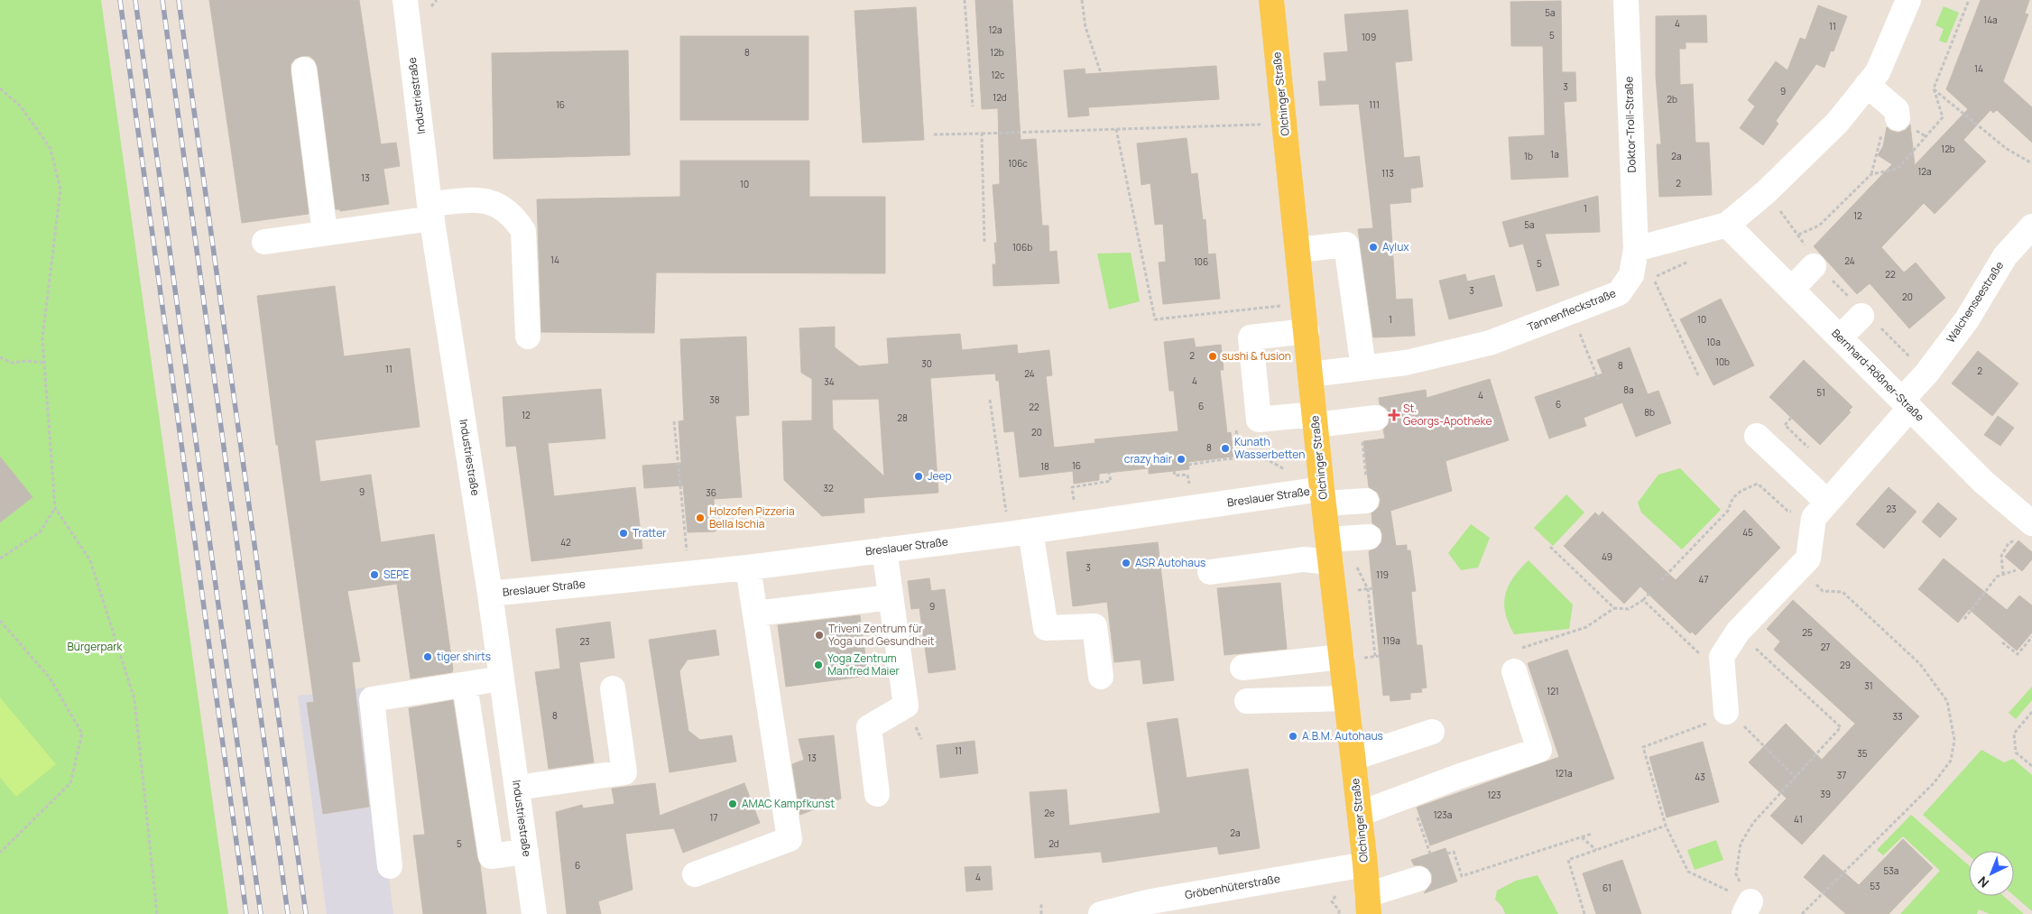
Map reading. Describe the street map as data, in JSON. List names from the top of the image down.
{
  "streets": {
    "main road": ["Olchinger Straße"],
    "street": [
      "Industriestraße",
      "Doktor-Troll-Straße",
      "Walchenseestraße",
      "Tannenfleckstraße",
      "Bernhard-Rößner-Straße",
      "Breslauer Straße",
      "Gröbenhüterstraße"
    ]
  },
  "crossings": [
    ["Olchinger Straße", "Tannenfleckstraße"],
    ["Olchinger Straße", "Breslauer Straße"],
    ["Olchinger Straße", "Gröbenhüterstraße"],
    ["Industriestraße", "Breslauer Straße"],
    ["Doktor-Troll-Straße", "Tannenfleckstraße"],
    ["Walchenseestraße", "Bernhard-Rößner-Straße"]
  ],
  "parks": ["Bürgerpark"],
  "places": {
    "other": [
      "Aylux",
      "sushi & fusion",
      "Kunath Wasserbetten",
      "crazy hair",
      "Jeep",
      "Holzofen Pizzeria Bella Ischia",
      "Tratter",
      "ASR Autohaus",
      "SEPE",
      "Triveni Zentrum für Yoga und Gesundheit",
      "tiger shirts",
      "Yoga Zentrum Manfred Maier",
      "A.B.M. Autohaus",
      "AMAC Kampfkunst"
    ],
    "health": ["St. Georgs-Apotheke"]
  },
  "house_numbers": [
    "5a",
    "14a",
    "4",
    "11",
    "12a",
    "5",
    "109",
    "8",
    "12b",
    "14",
    "12c",
    "3",
    "9",
    "12d",
    "2b",
    "16",
    "111",
    "12b",
    "1a",
    "1b",
    "2a",
    "106c",
    "12a",
    "113",
    "13",
    "2",
    "10",
    "1",
    "12",
    "5a",
    "106b",
    "14",
    "24",
    "106",
    "5",
    "22",
    "3",
    "20",
    "1",
    "10",
    "10a",
    "2",
    "10b",
    "30",
    "8",
    "11",
    "2",
    "24",
    "4",
    "34",
    "8a",
    "51",
    "4",
    "38",
    "6",
    "6",
    "22",
    "8b",
    "12",
    "28",
    "20",
    "8",
    "16",
    "18",
    "32",
    "9",
    "36",
    "23",
    "45",
    "42",
    "49",
    "3",
    "119",
    "47",
    "9",
    "25",
    "119a",
    "23",
    "27",
    "29",
    "31",
    "121",
    "8",
    "33",
    "11",
    "35",
    "13",
    "121a",
    "37",
    "43",
    "39",
    "123",
    "2e",
    "123a",
    "17",
    "41",
    "2a",
    "5",
    "2d",
    "6",
    "53a",
    "4",
    "53",
    "61"
  ],
  "north": "bottom left"
}
